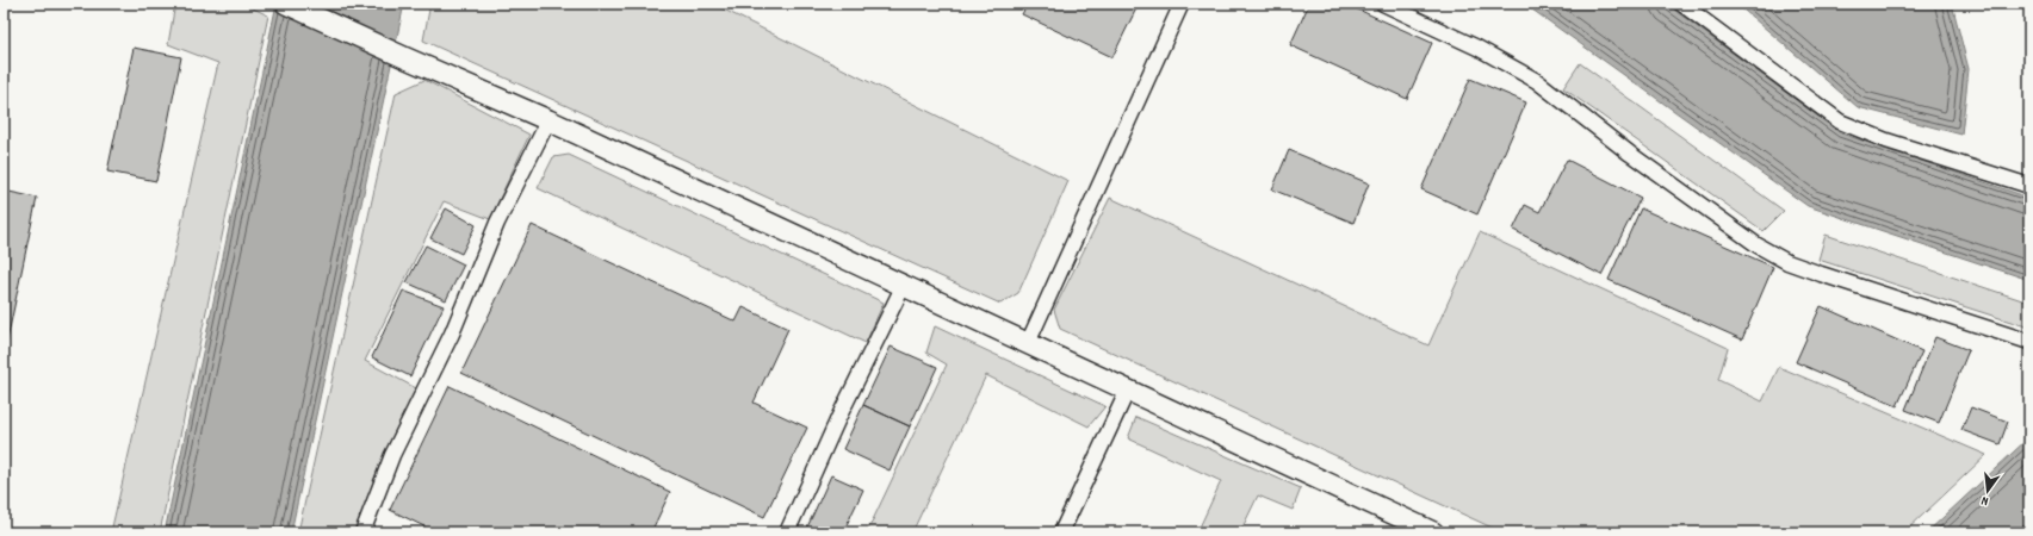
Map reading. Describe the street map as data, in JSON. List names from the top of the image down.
{
  "north": "bottom"
}
